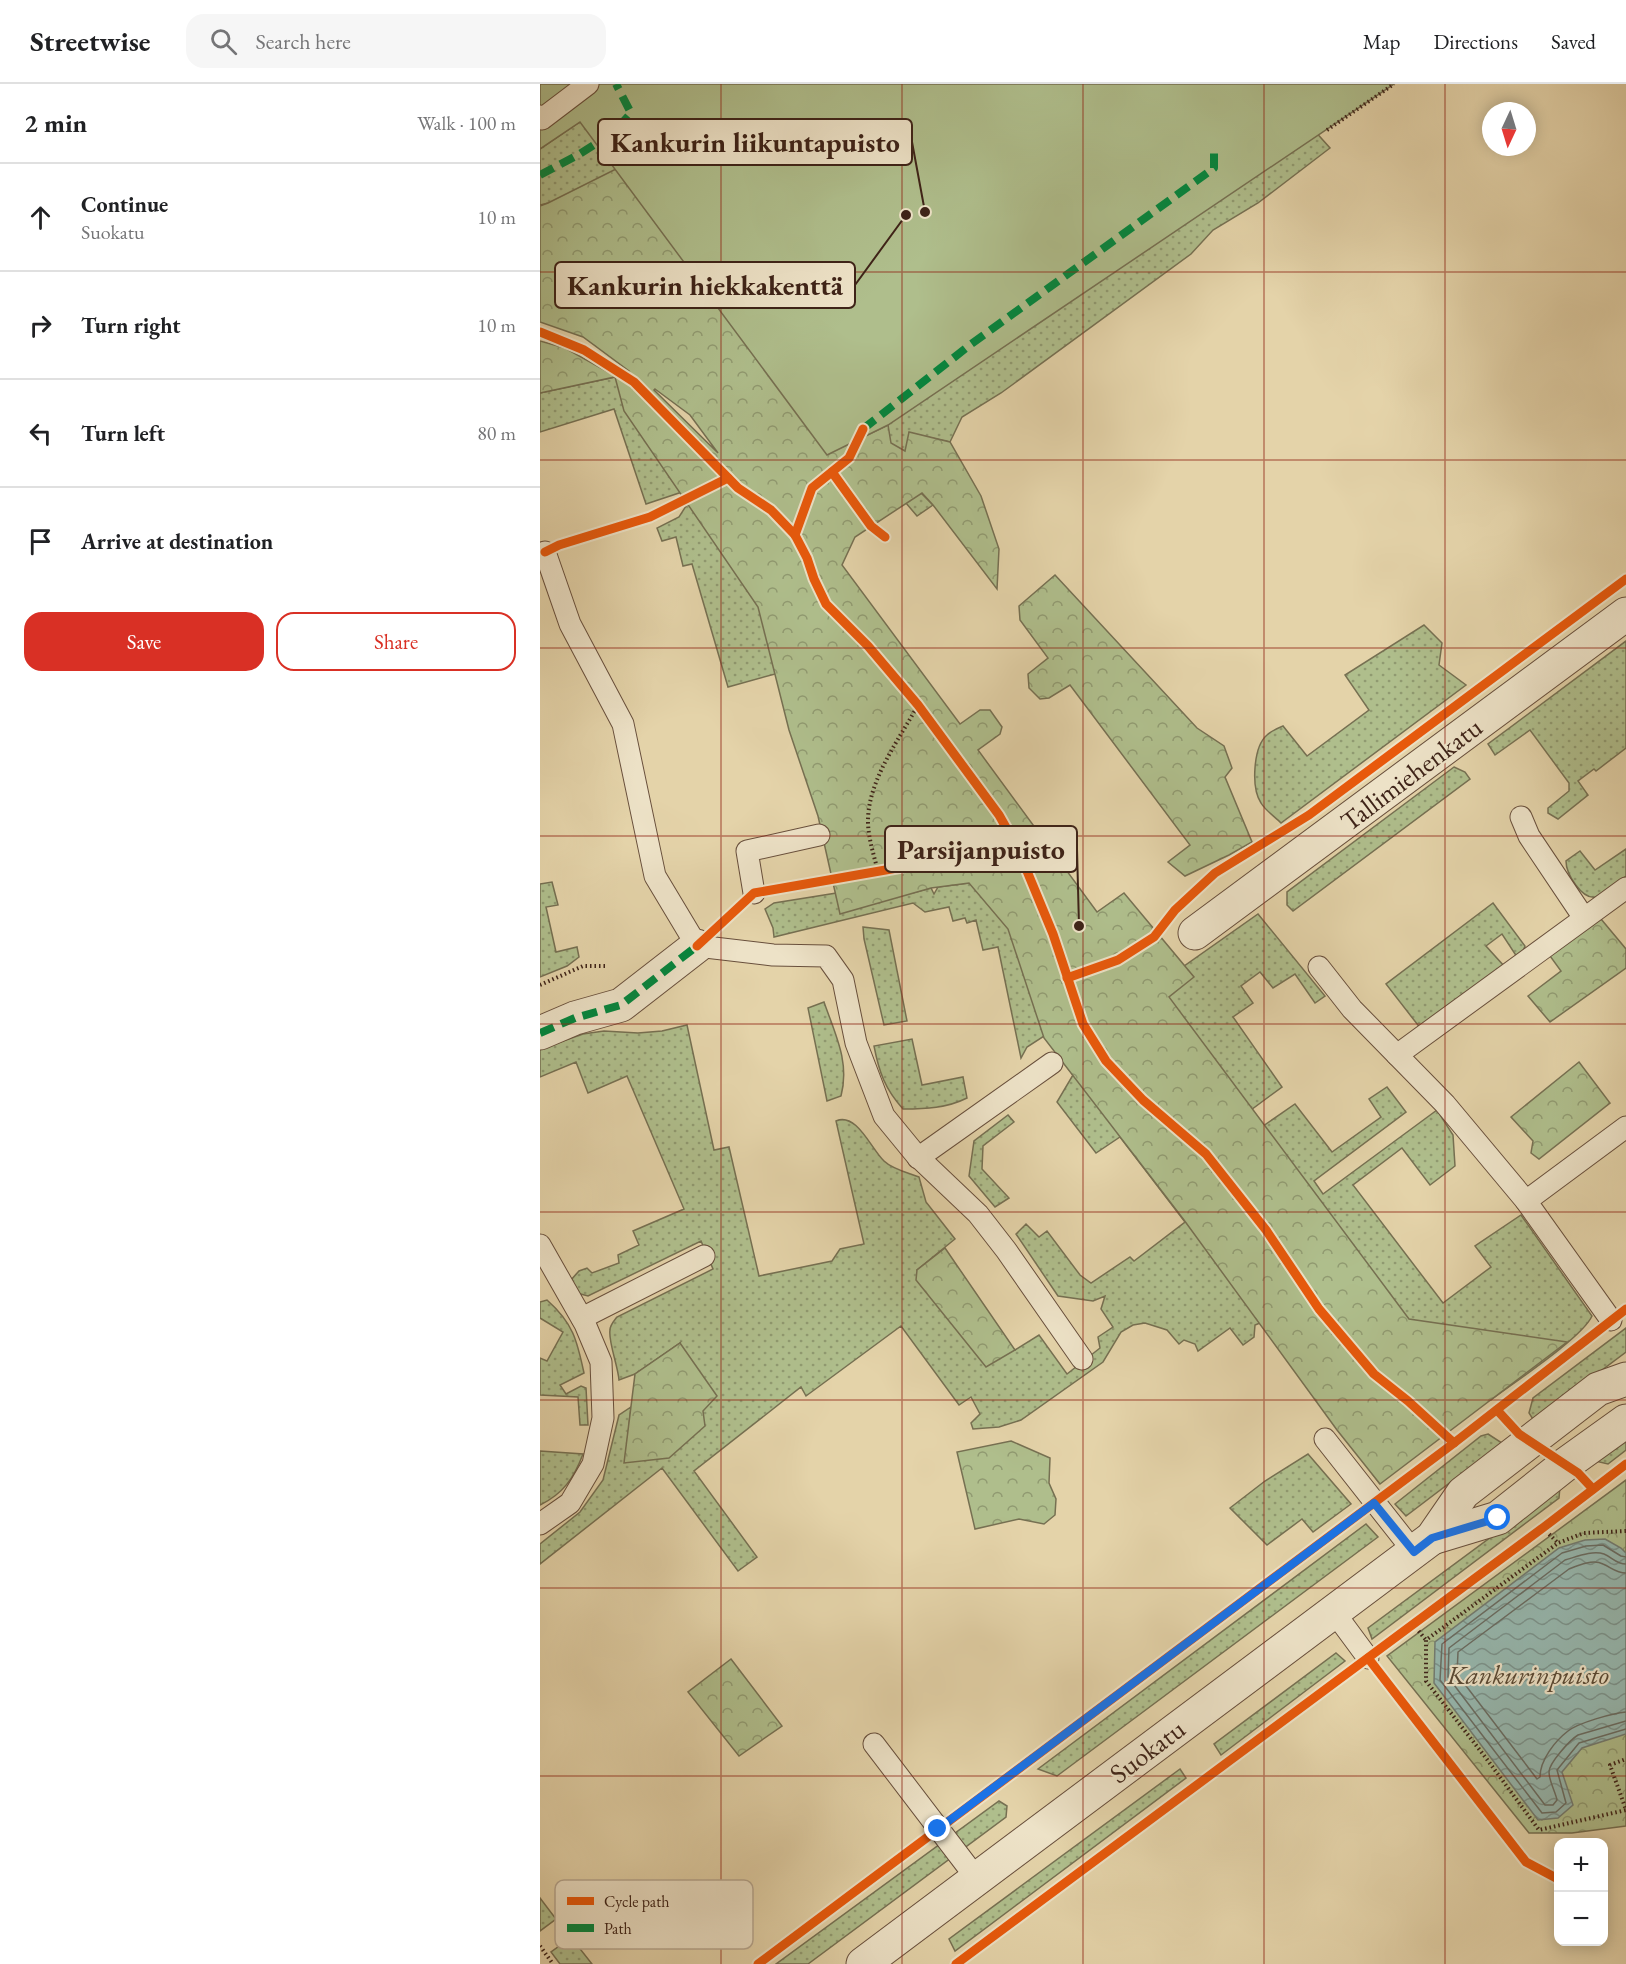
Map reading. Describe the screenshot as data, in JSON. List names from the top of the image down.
{
  "streets": {
    "street": ["Tallimiehenkatu", "Suokatu"]
  },
  "parks": ["Kankurinpuisto"],
  "places": ["Kankurin liikuntapuisto", "Kankurin hiekkakenttä", "Parsijanpuisto"],
  "legend": ["Cycle path", "Path"],
  "north": "bottom",
  "page": {
    "header": "Streetwise",
    "search": "Search here",
    "nav": ["Map", "Directions", "Saved"],
    "heading": ["2 min", "Walk · 100 m"],
    "list": [
      ["Continue", "Suokatu", "10 m"],
      ["Turn right", "10 m"],
      ["Turn left", "80 m"],
      "Arrive at destination"
    ],
    "buttons": ["Save", "Share"],
    "map_buttons": ["+", "−"]
  }
}
